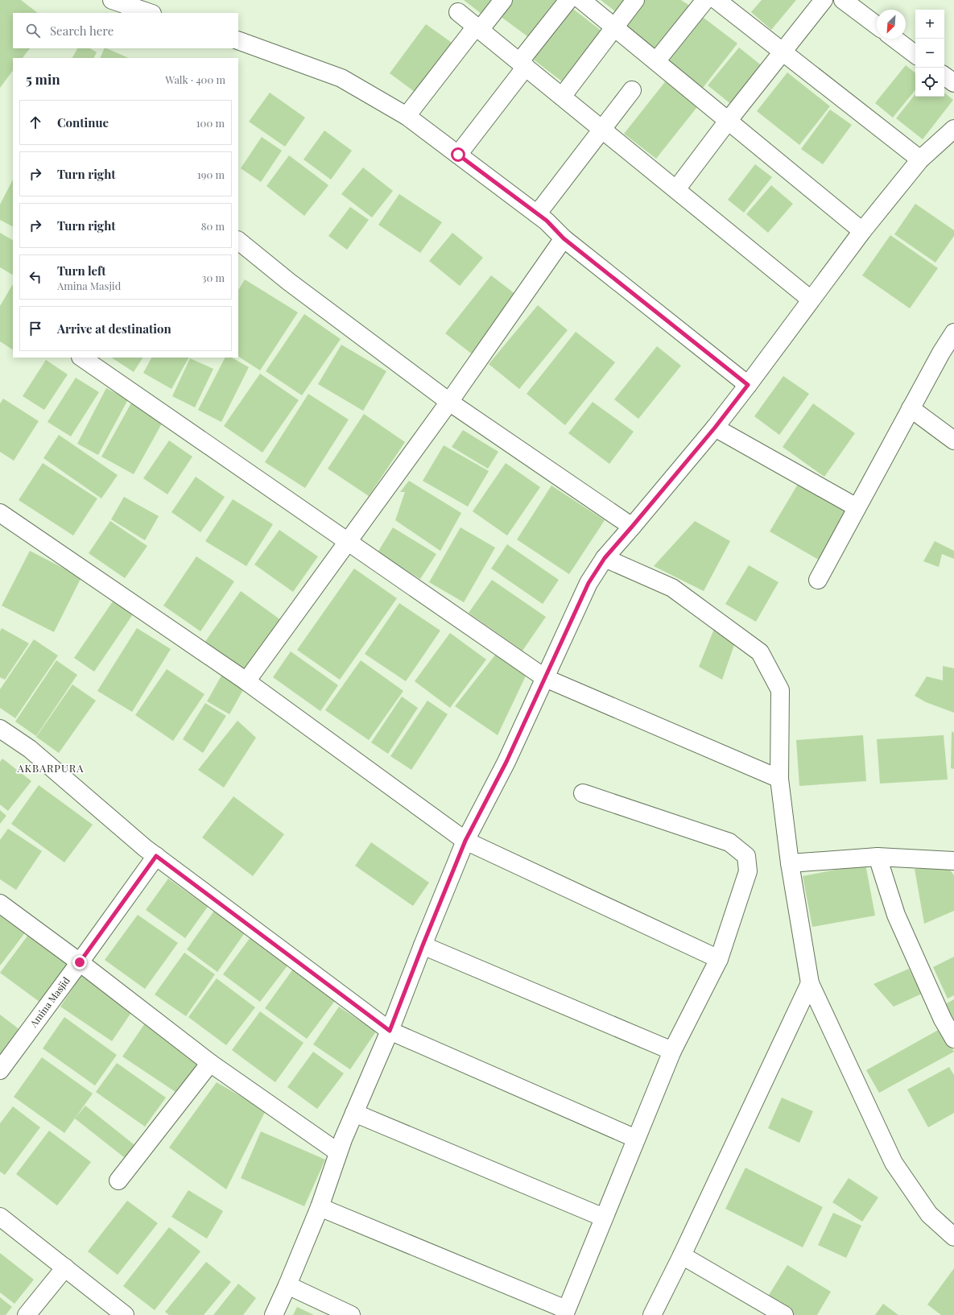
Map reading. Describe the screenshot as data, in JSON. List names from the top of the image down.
{
  "streets": {
    "street": ["Amina Masjid"]
  },
  "districts": ["AKBARPURA"],
  "north": "bottom left",
  "page": {
    "map_buttons": ["+", "−"],
    "search": "Search here",
    "heading": ["5 min", "Walk · 400 m"],
    "list": [
      ["Continue", "100 m"],
      ["Turn right", "190 m"],
      ["Turn right", "80 m"],
      ["Turn left", "Amina Masjid", "30 m"],
      "Arrive at destination"
    ]
  }
}
